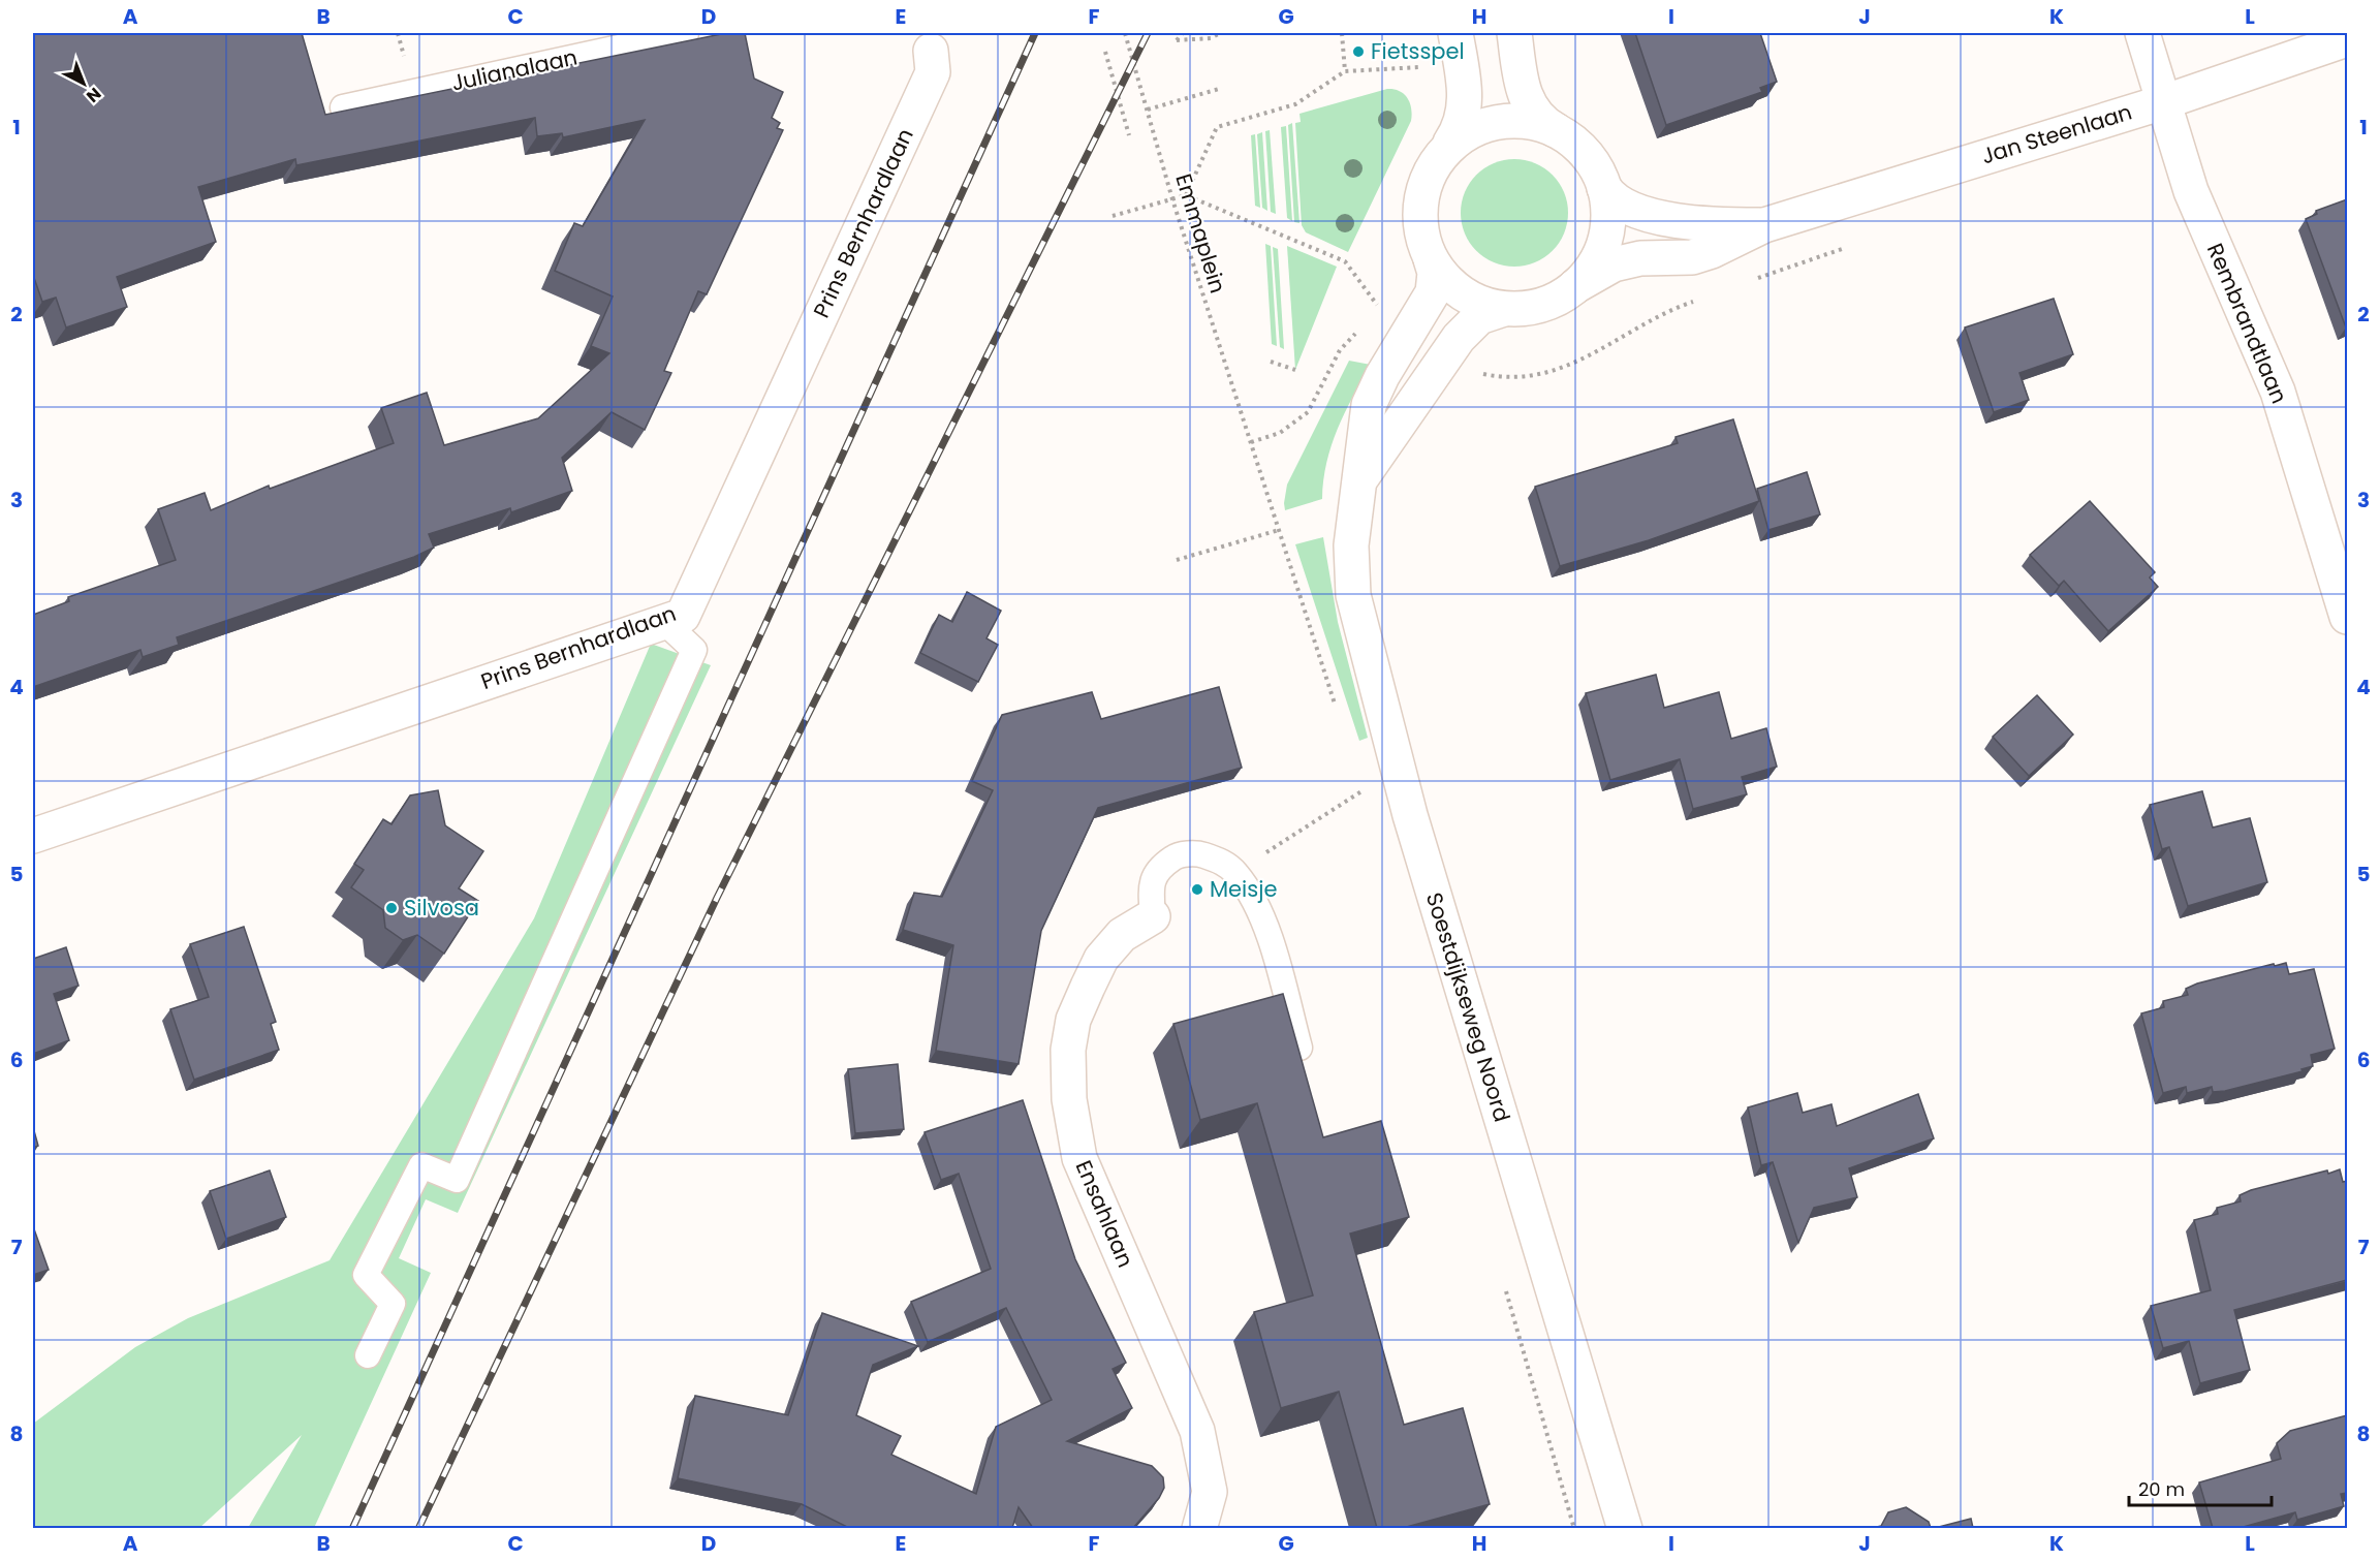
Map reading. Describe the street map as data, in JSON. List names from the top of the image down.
{
  "streets": {
    "street": [
      "Jan Steenlaan",
      "Prins Bernhardlaan",
      "Rembrandtlaan",
      "Soestdijkseweg Noord",
      "Ensahlaan"
    ],
    "lane": ["Julianalaan"],
    "path": ["Emmaplein"]
  },
  "crossings": [
    ["Jan Steenlaan", "Rembrandtlaan"],
    ["Jan Steenlaan", "Soestdijkseweg Noord"]
  ],
  "places": ["Fietsspel", "Meisje", "Silvosa"],
  "scale_bar": "20 m",
  "north": "bottom right",
  "grid": {
    "columns": [
      "A",
      "B",
      "C",
      "D",
      "E",
      "F",
      "G",
      "H",
      "I",
      "J",
      "K",
      "L"
    ],
    "rows": [
      "1",
      "2",
      "3",
      "4",
      "5",
      "6",
      "7",
      "8"
    ]
  }
}
